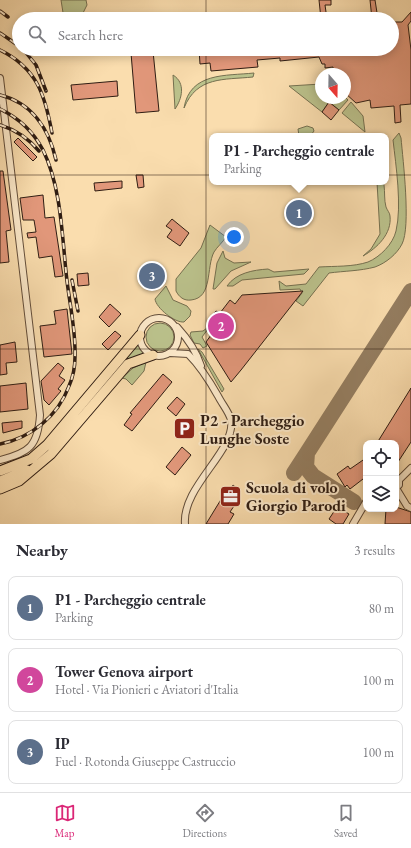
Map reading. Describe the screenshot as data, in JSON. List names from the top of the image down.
{
  "places": {
    "parking": ["P2 - Parcheggio Lunghe Soste"],
    "office": ["Scuola di volo Giorgio Parodi"]
  },
  "north": "bottom",
  "page": {
    "search": "Search here",
    "popup": ["P1 - Parcheggio centrale", "Parking"],
    "pins": ["1", "3", "2"],
    "heading": ["Nearby", "3 results"],
    "list": [
      {
        "mark": "1",
        "name": "P1 - Parcheggio centrale",
        "note": "Parking",
        "value": "80 m"
      },
      {
        "mark": "2",
        "name": "Tower Genova airport",
        "note": "Hotel · Via Pionieri e Aviatori d'Italia",
        "value": "100 m"
      },
      {
        "mark": "3",
        "name": "IP",
        "note": "Fuel · Rotonda Giuseppe Castruccio",
        "value": "100 m"
      }
    ],
    "nav": ["Map", "Directions", "Saved"]
  }
}
